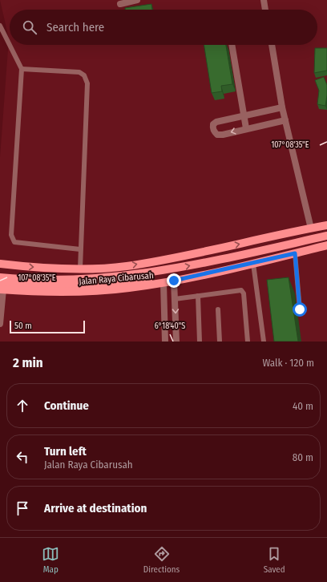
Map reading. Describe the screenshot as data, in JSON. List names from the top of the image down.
{
  "streets": {
    "main road": ["Jalan Raya Cibarusah"]
  },
  "scale_bar": "50 m",
  "page": {
    "search": "Search here",
    "scale": "50 m",
    "heading": ["2 min", "Walk · 120 m"],
    "list": [
      ["Continue", "40 m"],
      ["Turn left", "Jalan Raya Cibarusah", "80 m"],
      "Arrive at destination"
    ],
    "nav": ["Map", "Directions", "Saved"]
  },
  "coordinates": ["107°08'35\"E", "6°18'40\"S"]
}
